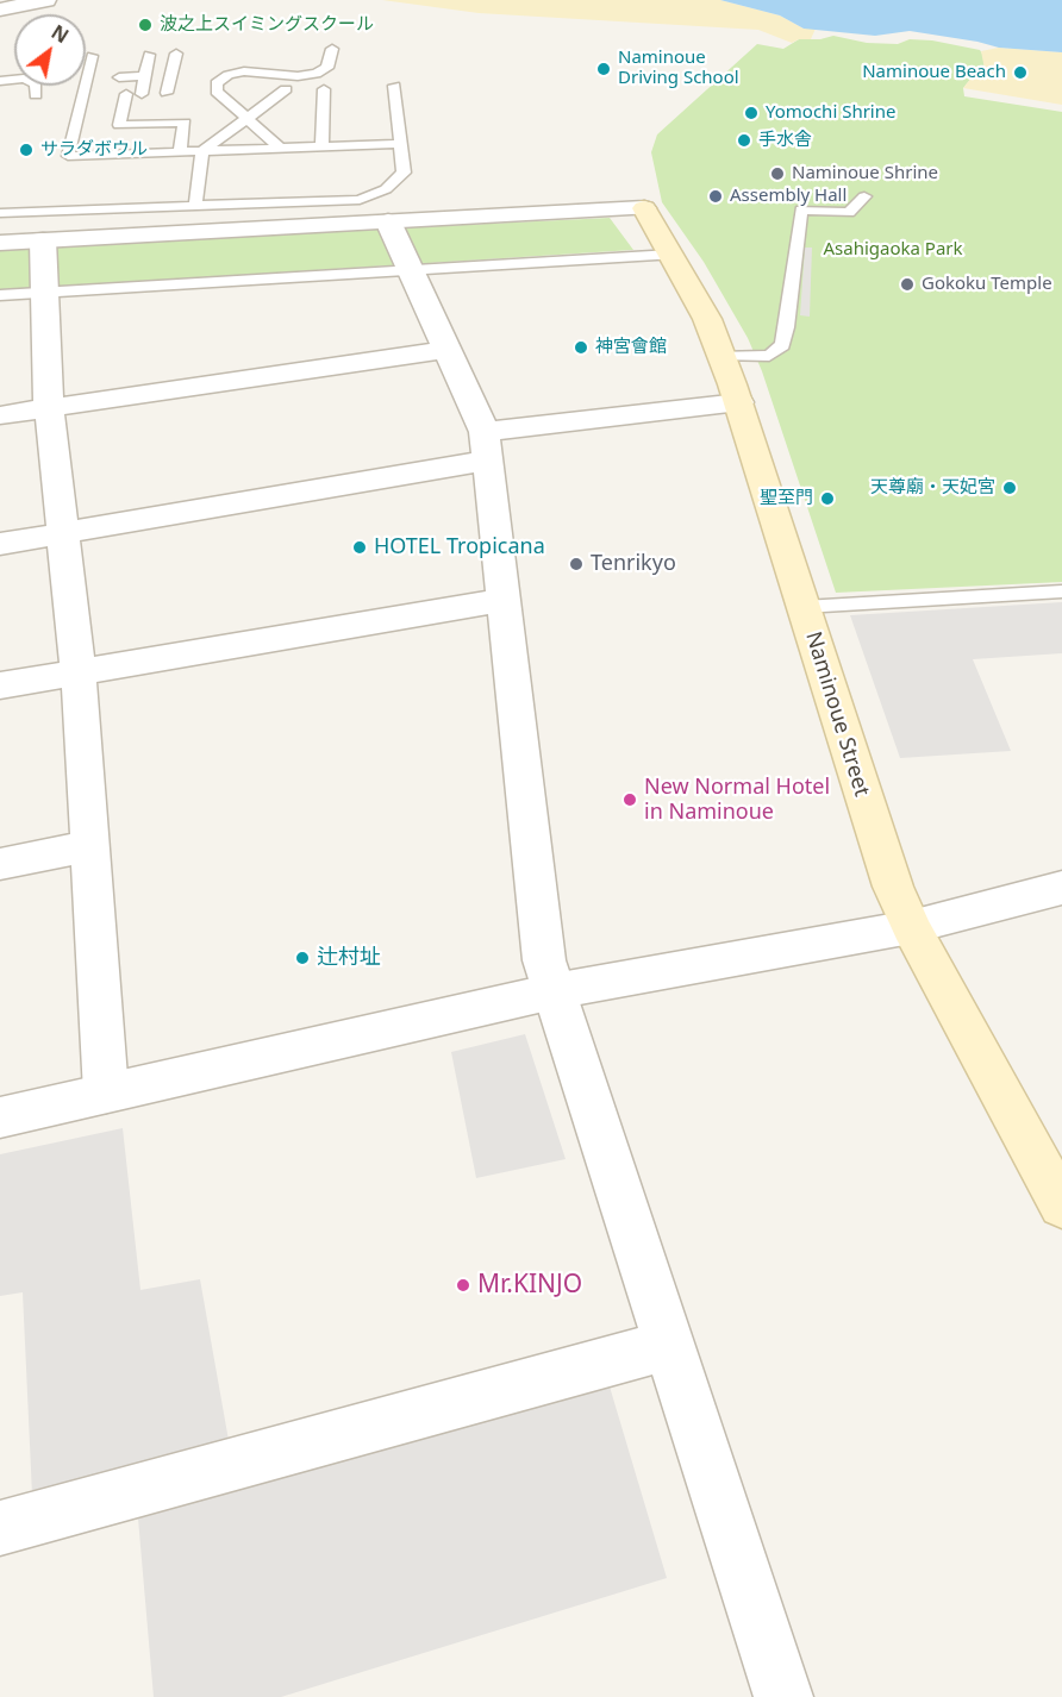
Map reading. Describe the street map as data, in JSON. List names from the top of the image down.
{
  "streets": {
    "main road": ["Naminoue Street"]
  },
  "parks": ["Asahigaoka Park"],
  "places": [
    "波之上スイミングスクール",
    "Naminoue Driving School",
    "Naminoue Beach",
    "Yomochi Shrine",
    "手水舎",
    "サラダボウル",
    "Naminoue Shrine",
    "Assembly Hall",
    "Gokoku Temple",
    "神宮會館",
    "天尊廟・天妃宮",
    "聖至門",
    "HOTEL Tropicana",
    "Tenrikyo",
    "New Normal Hotel in Naminoue",
    "辻村址",
    "Mr.KINJO"
  ],
  "north": "top right"
}
